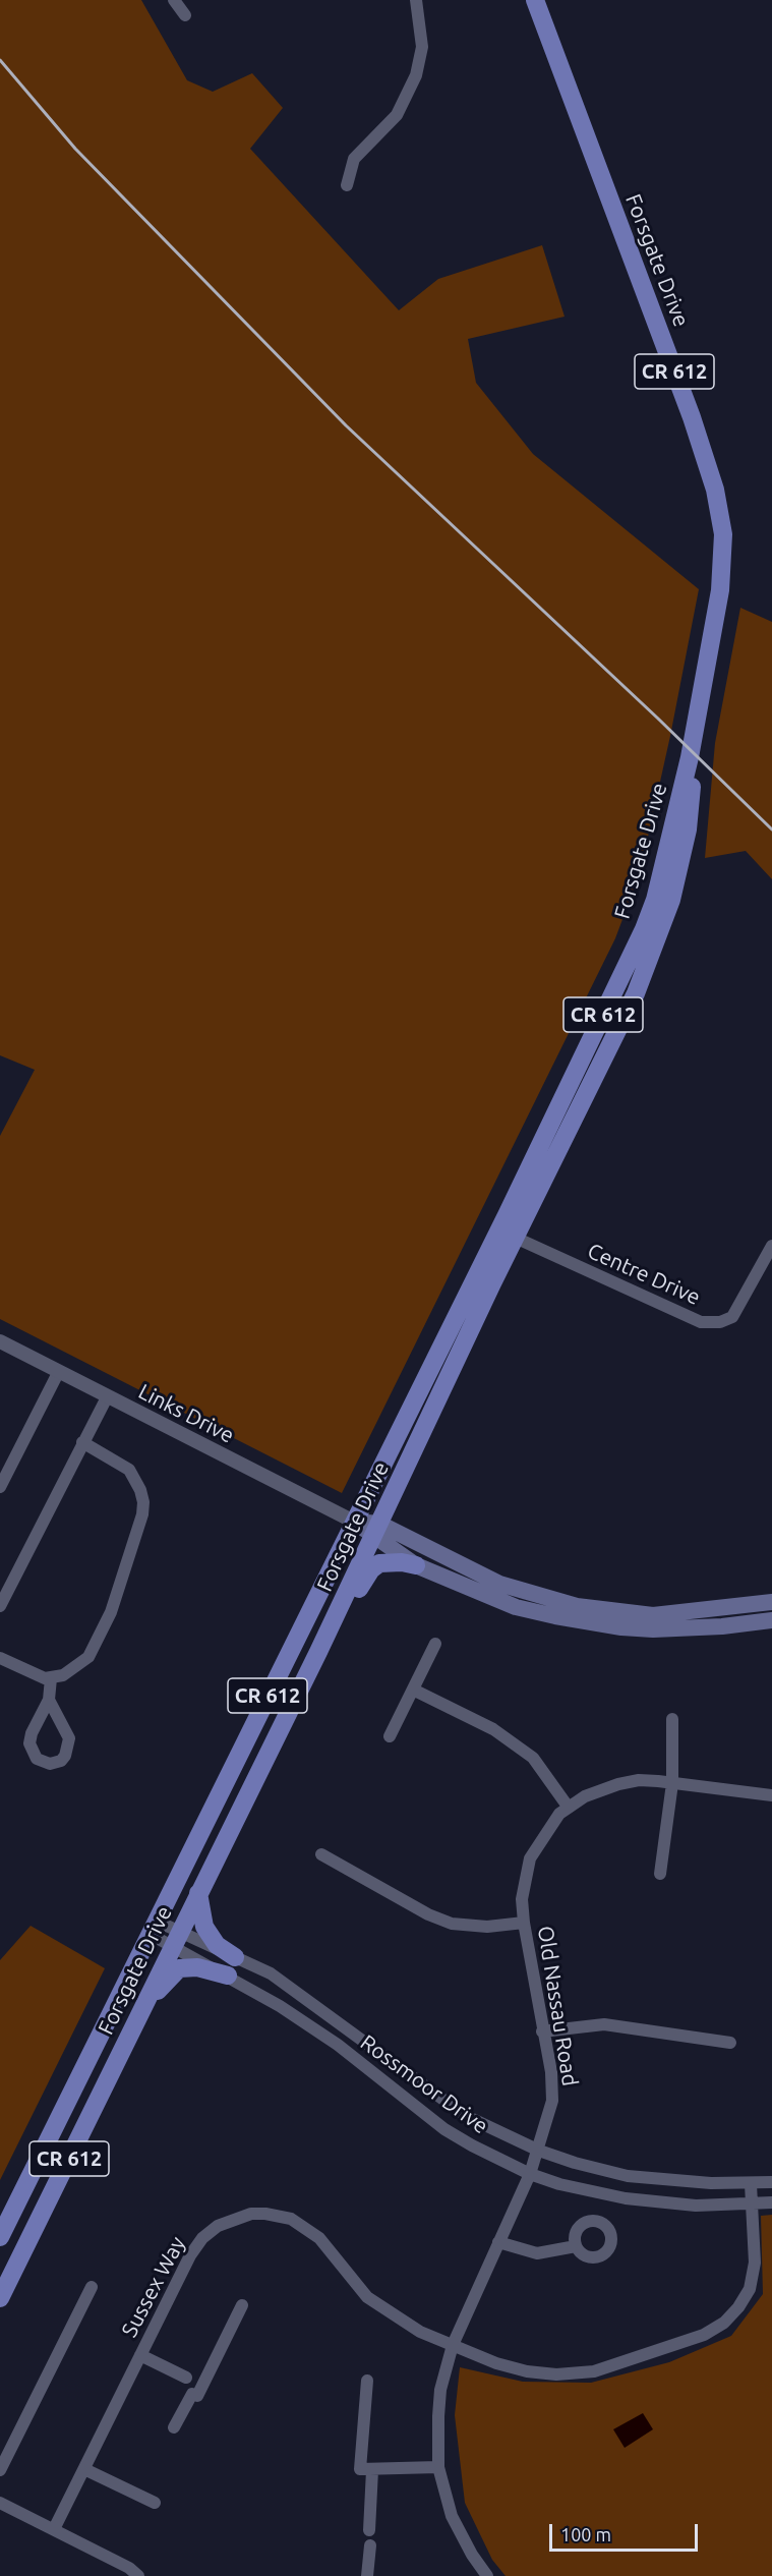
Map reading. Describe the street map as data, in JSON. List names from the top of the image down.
{
  "streets": {
    "main road": ["Forsgate Drive", "CR 612"],
    "street": [
      "Centre Drive",
      "Links Drive",
      "Old Nassau Road",
      "Rossmoor Drive",
      "Sussex Way"
    ]
  },
  "crossings": [
    ["Forsgate Drive", "Centre Drive"],
    ["Forsgate Drive", "Links Drive"],
    ["Forsgate Drive", "Rossmoor Drive"],
    ["Old Nassau Road", "Rossmoor Drive"],
    ["Old Nassau Road", "Sussex Way"],
    ["Rossmoor Drive", "Sussex Way"]
  ],
  "scale_bar": "100 m"
}
